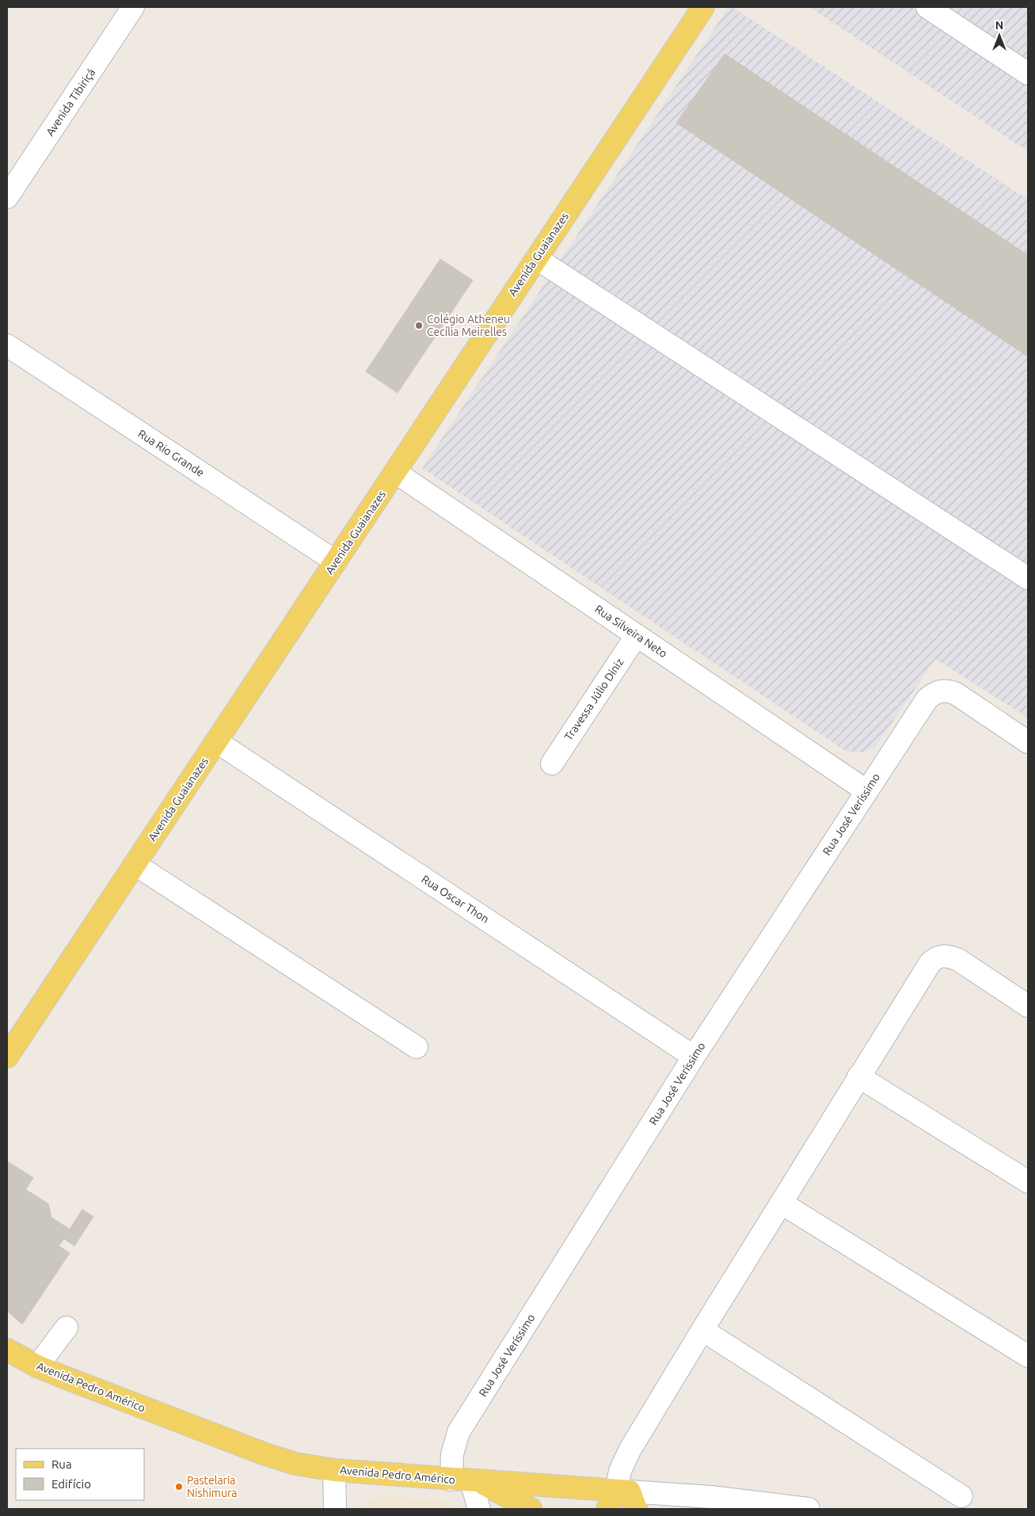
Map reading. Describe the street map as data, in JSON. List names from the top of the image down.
{
  "streets": {
    "main road": ["Avenida Guaianazes", "Avenida Pedro Américo"],
    "street": [
      "Avenida Tibiriçá",
      "Rua Rio Grande",
      "Rua Silveira Neto",
      "Travessa Júlio Diniz",
      "Rua José Veríssimo",
      "Rua Oscar Thon"
    ]
  },
  "crossings": [
    ["Avenida Guaianazes", "Rua Rio Grande"],
    ["Avenida Guaianazes", "Rua Silveira Neto"],
    ["Avenida Guaianazes", "Rua Oscar Thon"],
    ["Rua Silveira Neto", "Travessa Júlio Diniz"],
    ["Rua Silveira Neto", "Rua José Veríssimo"],
    ["Rua José Veríssimo", "Rua Oscar Thon"],
    ["Rua José Veríssimo", "Avenida Pedro Américo"]
  ],
  "places": ["Colégio Atheneu Cecília Meirelles", "Pastelaria Nishimura"],
  "legend": ["Rua", "Edifício"],
  "north": "top"
}
